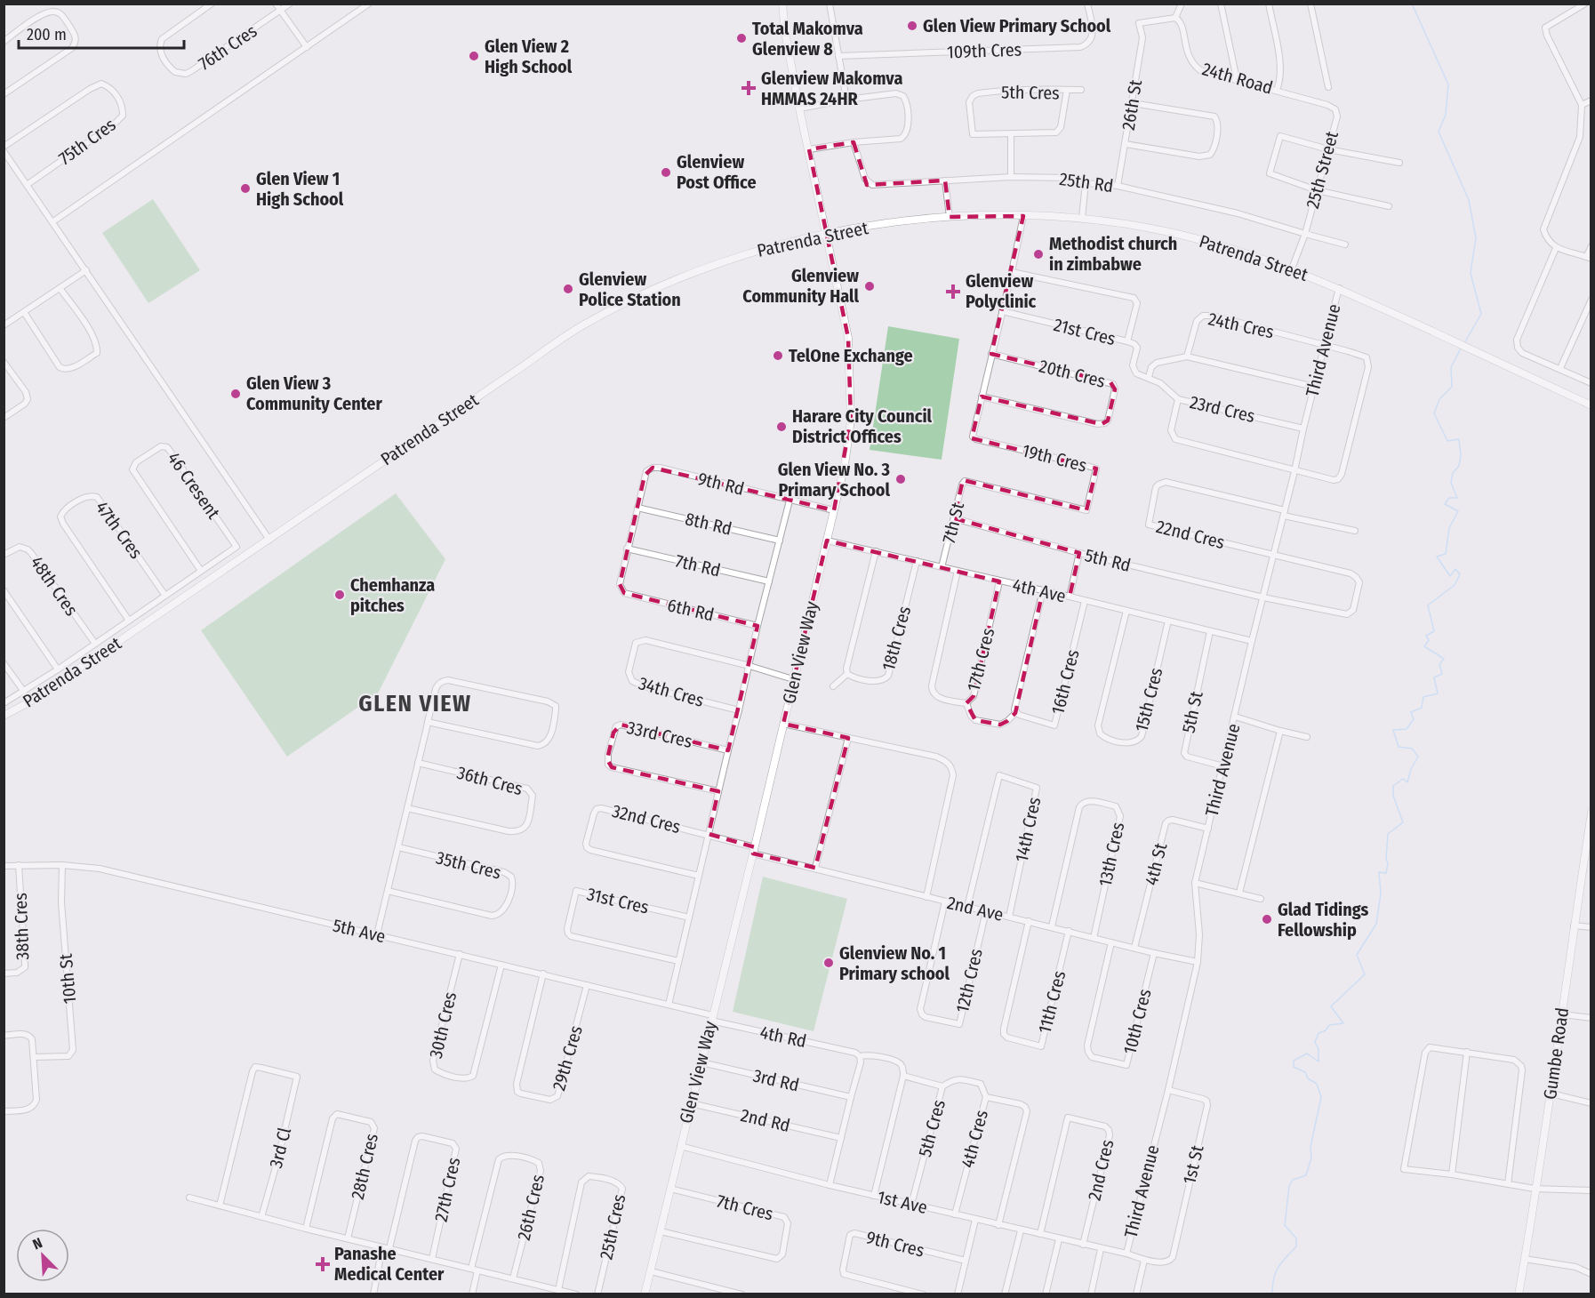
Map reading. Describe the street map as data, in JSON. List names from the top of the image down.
{
  "streets": {
    "street": [
      "76th Cres",
      "109th Cres",
      "24th Road",
      "5th Cres",
      "26th St",
      "75th Cres",
      "25th Street",
      "25th Rd",
      "Patrenda Street",
      "24th Cres",
      "21st Cres",
      "Third Avenue",
      "20th Cres",
      "23rd Cres",
      "19th Cres",
      "9th Rd",
      "46 Cresent",
      "7th St",
      "8th Rd",
      "47th Cres",
      "22nd Cres",
      "5th Rd",
      "7th Rd",
      "48th Cres",
      "4th Ave",
      "6th Rd",
      "18th Cres",
      "Glen View Way",
      "17th Cres",
      "16th Cres",
      "34th Cres",
      "15th Cres",
      "5th St",
      "33rd Cres",
      "36th Cres",
      "32nd Cres",
      "14th Cres",
      "13th Cres",
      "4th St",
      "35th Cres",
      "31st Cres",
      "2nd Ave",
      "38th Cres",
      "5th Ave",
      "10th St",
      "12th Cres",
      "11th Cres",
      "10th Cres",
      "30th Cres",
      "4th Rd",
      "Gumbe Road",
      "29th Cres",
      "3rd Rd",
      "2nd Rd",
      "4th Cres",
      "3rd Cl",
      "1st St",
      "28th Cres",
      "2nd Cres",
      "27th Cres",
      "1st Ave",
      "26th Cres",
      "7th Cres",
      "25th Cres",
      "9th Cres"
    ]
  },
  "crossings": [
    ["24th Road", "26th St"],
    ["24th Road", "25th Street"],
    ["5th Cres", "4th Rd"],
    ["5th Cres", "1st Ave"],
    ["26th St", "25th Rd"],
    ["25th Street", "25th Rd"],
    ["Patrenda Street", "Third Avenue"],
    ["Patrenda Street", "Glen View Way"],
    ["24th Cres", "Third Avenue"],
    ["24th Cres", "23rd Cres"],
    ["Third Avenue", "23rd Cres"],
    ["Third Avenue", "22nd Cres"],
    ["Third Avenue", "5th Rd"],
    ["Third Avenue", "4th Ave"],
    ["Third Avenue", "5th St"],
    ["Third Avenue", "4th St"],
    ["Third Avenue", "2nd Ave"],
    ["Third Avenue", "1st St"],
    ["Third Avenue", "1st Ave"],
    ["20th Cres", "19th Cres"],
    ["19th Cres", "7th St"],
    ["9th Rd", "8th Rd"],
    ["9th Rd", "Glen View Way"],
    ["7th St", "5th Rd"],
    ["7th St", "4th Ave"],
    ["22nd Cres", "5th Rd"],
    ["7th Rd", "6th Rd"],
    ["4th Ave", "18th Cres"],
    ["4th Ave", "Glen View Way"],
    ["4th Ave", "17th Cres"],
    ["4th Ave", "16th Cres"],
    ["4th Ave", "15th Cres"],
    ["4th Ave", "5th St"],
    ["Glen View Way", "32nd Cres"],
    ["Glen View Way", "2nd Ave"],
    ["Glen View Way", "5th Ave"],
    ["Glen View Way", "4th Rd"],
    ["Glen View Way", "3rd Rd"],
    ["Glen View Way", "2nd Rd"],
    ["Glen View Way", "1st Ave"],
    ["Glen View Way", "7th Cres"],
    ["32nd Cres", "2nd Ave"],
    ["14th Cres", "2nd Ave"],
    ["13th Cres", "2nd Ave"],
    ["4th St", "2nd Ave"],
    ["2nd Ave", "12th Cres"],
    ["2nd Ave", "11th Cres"],
    ["2nd Ave", "10th Cres"],
    ["38th Cres", "5th Ave"],
    ["5th Ave", "10th St"],
    ["5th Ave", "30th Cres"],
    ["5th Ave", "4th Rd"],
    ["5th Ave", "29th Cres"],
    ["4th Cres", "1st Ave"],
    ["1st St", "1st Ave"],
    ["2nd Cres", "1st Ave"]
  ],
  "districts": ["GLEN VIEW"],
  "places": {
    "other": [
      "Glen View Primary School",
      "Total Makomva Glenview 8",
      "Glen View 2 High School",
      "Glenview Post Office",
      "Glen View 1 High School",
      "Methodist church in zimbabwe",
      "Glenview Community Hall",
      "Glenview Police Station",
      "TelOne Exchange",
      "Glen View 3 Community Center",
      "Harare City Council District Offices",
      "Glen View No. 3 Primary School",
      "Chemhanza pitches",
      "Glad Tidings Fellowship",
      "Glenview No. 1 Primary school"
    ],
    "health": ["Glenview Makomva HMMAS 24HR", "Glenview Polyclinic", "Panashe Medical Center"]
  },
  "scale_bar": "200 m",
  "north": "top left"
}
